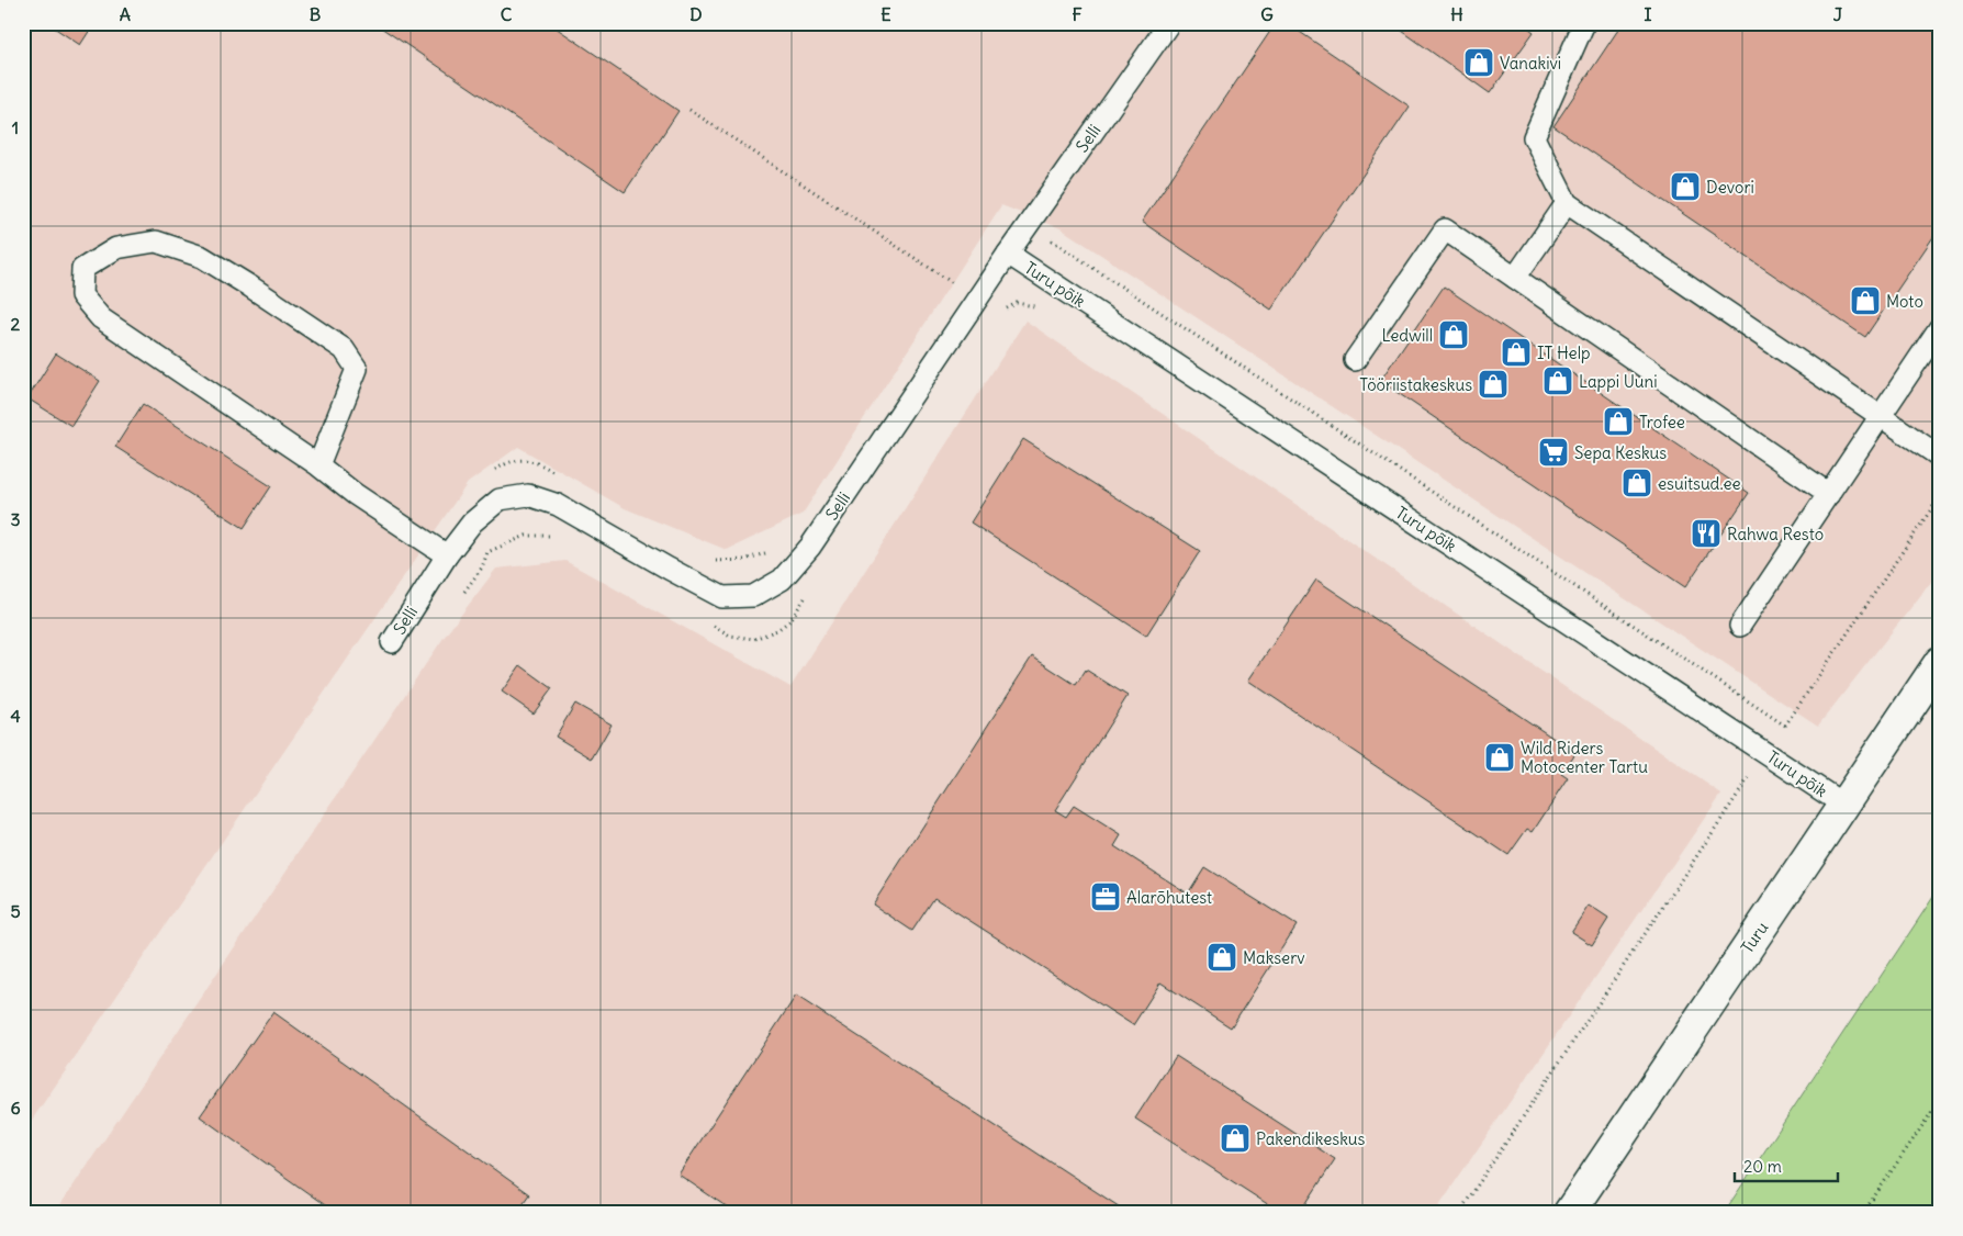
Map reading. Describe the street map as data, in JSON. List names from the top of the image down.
{
  "streets": {
    "main road": ["Turu"],
    "lane": ["Selli", "Turu põik"]
  },
  "crossings": [
    ["Selli", "Turu põik"],
    ["Turu põik", "Turu"]
  ],
  "places": {
    "shop": [
      "Vanakivi",
      "Devori",
      "Moto",
      "Ledwill",
      "IT Help",
      "Lappi Uuni",
      "Tööriistakeskus",
      "Trofee",
      "esuitsud.ee",
      "Wild Riders Motocenter Tartu",
      "Makserv",
      "Pakendikeskus"
    ],
    "supermarket": ["Sepa Keskus"],
    "restaurant": ["Rahwa Resto"],
    "office": ["Alarõhutest"]
  },
  "scale_bar": "20 m",
  "grid": {
    "columns": [
      "A",
      "B",
      "C",
      "D",
      "E",
      "F",
      "G",
      "H",
      "I",
      "J"
    ],
    "rows": [
      "1",
      "2",
      "3",
      "4",
      "5",
      "6"
    ]
  }
}
